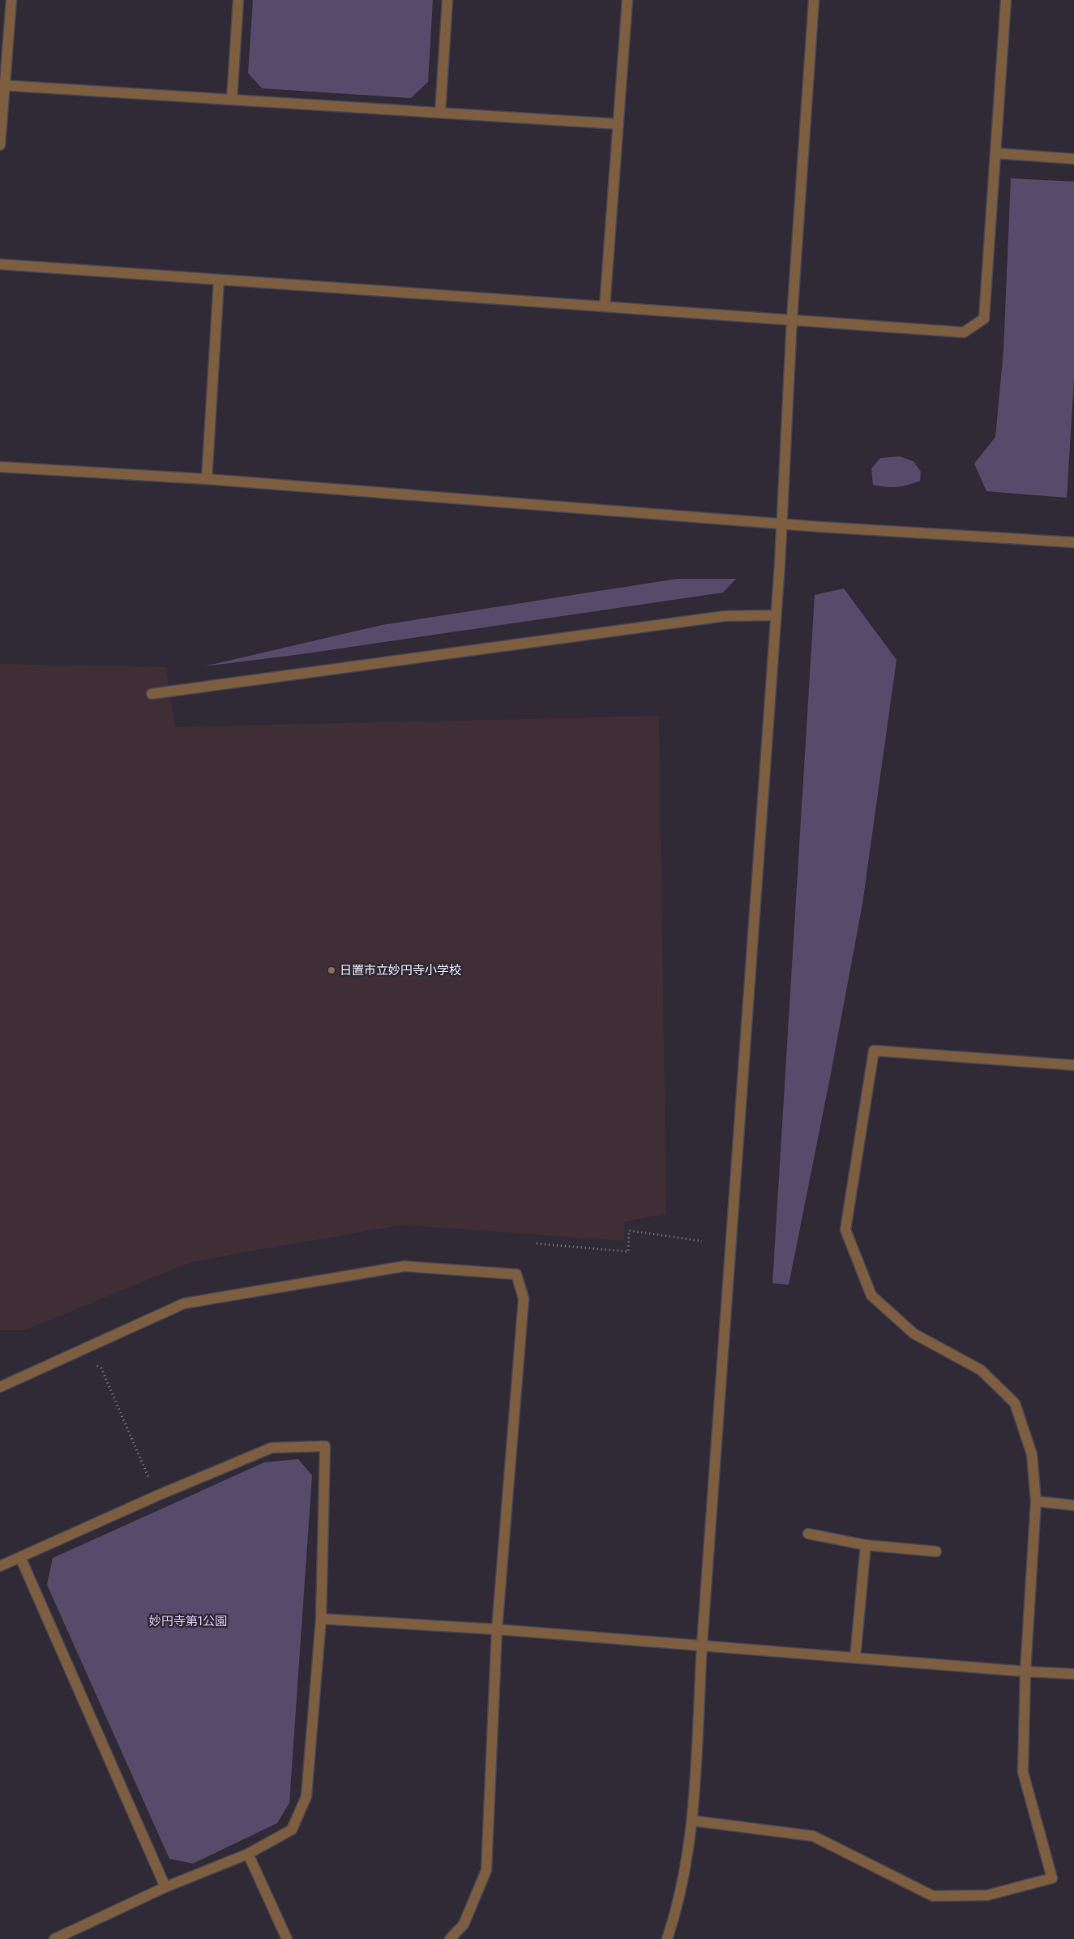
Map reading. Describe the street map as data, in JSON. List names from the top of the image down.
{
  "parks": ["妙円寺第1公園"],
  "places": ["日置市立妙円寺小学校"]
}
